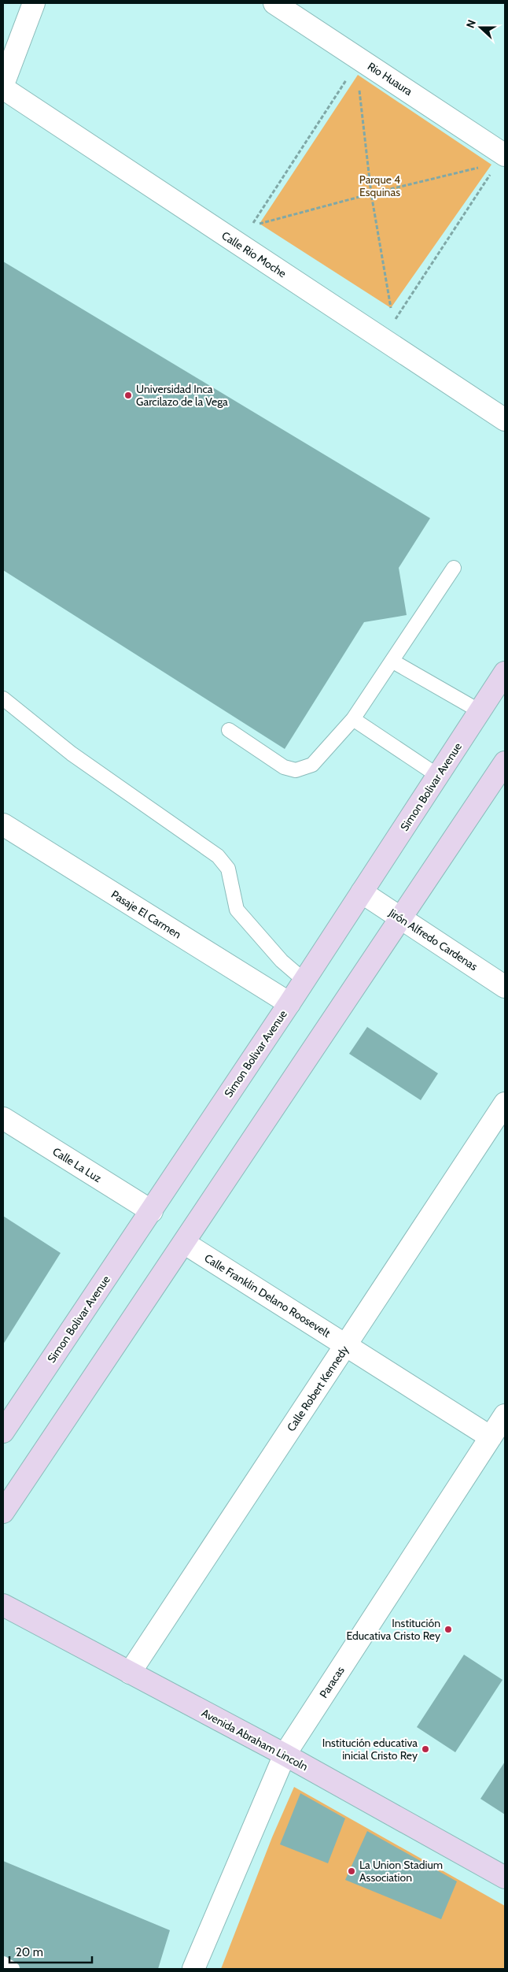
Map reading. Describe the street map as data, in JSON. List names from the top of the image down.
{
  "streets": {
    "main road": ["Simon Bolivar Avenue", "Avenida Abraham Lincoln"],
    "street": [
      "Rio Huaura",
      "Calle Rio Moche",
      "Pasaje El Carmen",
      "Jirón Alfredo Cardenas",
      "Calle La Luz",
      "Calle Franklin Delano Roosevelt",
      "Calle Robert Kennedy",
      "Paracas"
    ]
  },
  "crossings": [
    ["Simon Bolivar Avenue", "Pasaje El Carmen"],
    ["Simon Bolivar Avenue", "Jirón Alfredo Cardenas"],
    ["Simon Bolivar Avenue", "Calle La Luz"],
    ["Calle Franklin Delano Roosevelt", "Calle Robert Kennedy"],
    ["Calle Franklin Delano Roosevelt", "Paracas"],
    ["Calle Robert Kennedy", "Avenida Abraham Lincoln"],
    ["Paracas", "Avenida Abraham Lincoln"]
  ],
  "parks": ["Parque 4 Esquinas"],
  "places": [
    "Universidad Inca Garcilazo de la Vega",
    "Institución Educativa Cristo Rey",
    "Institución educativa inicial Cristo Rey",
    "La Union Stadium Association"
  ],
  "scale_bar": "20 m",
  "north": "left"
}
